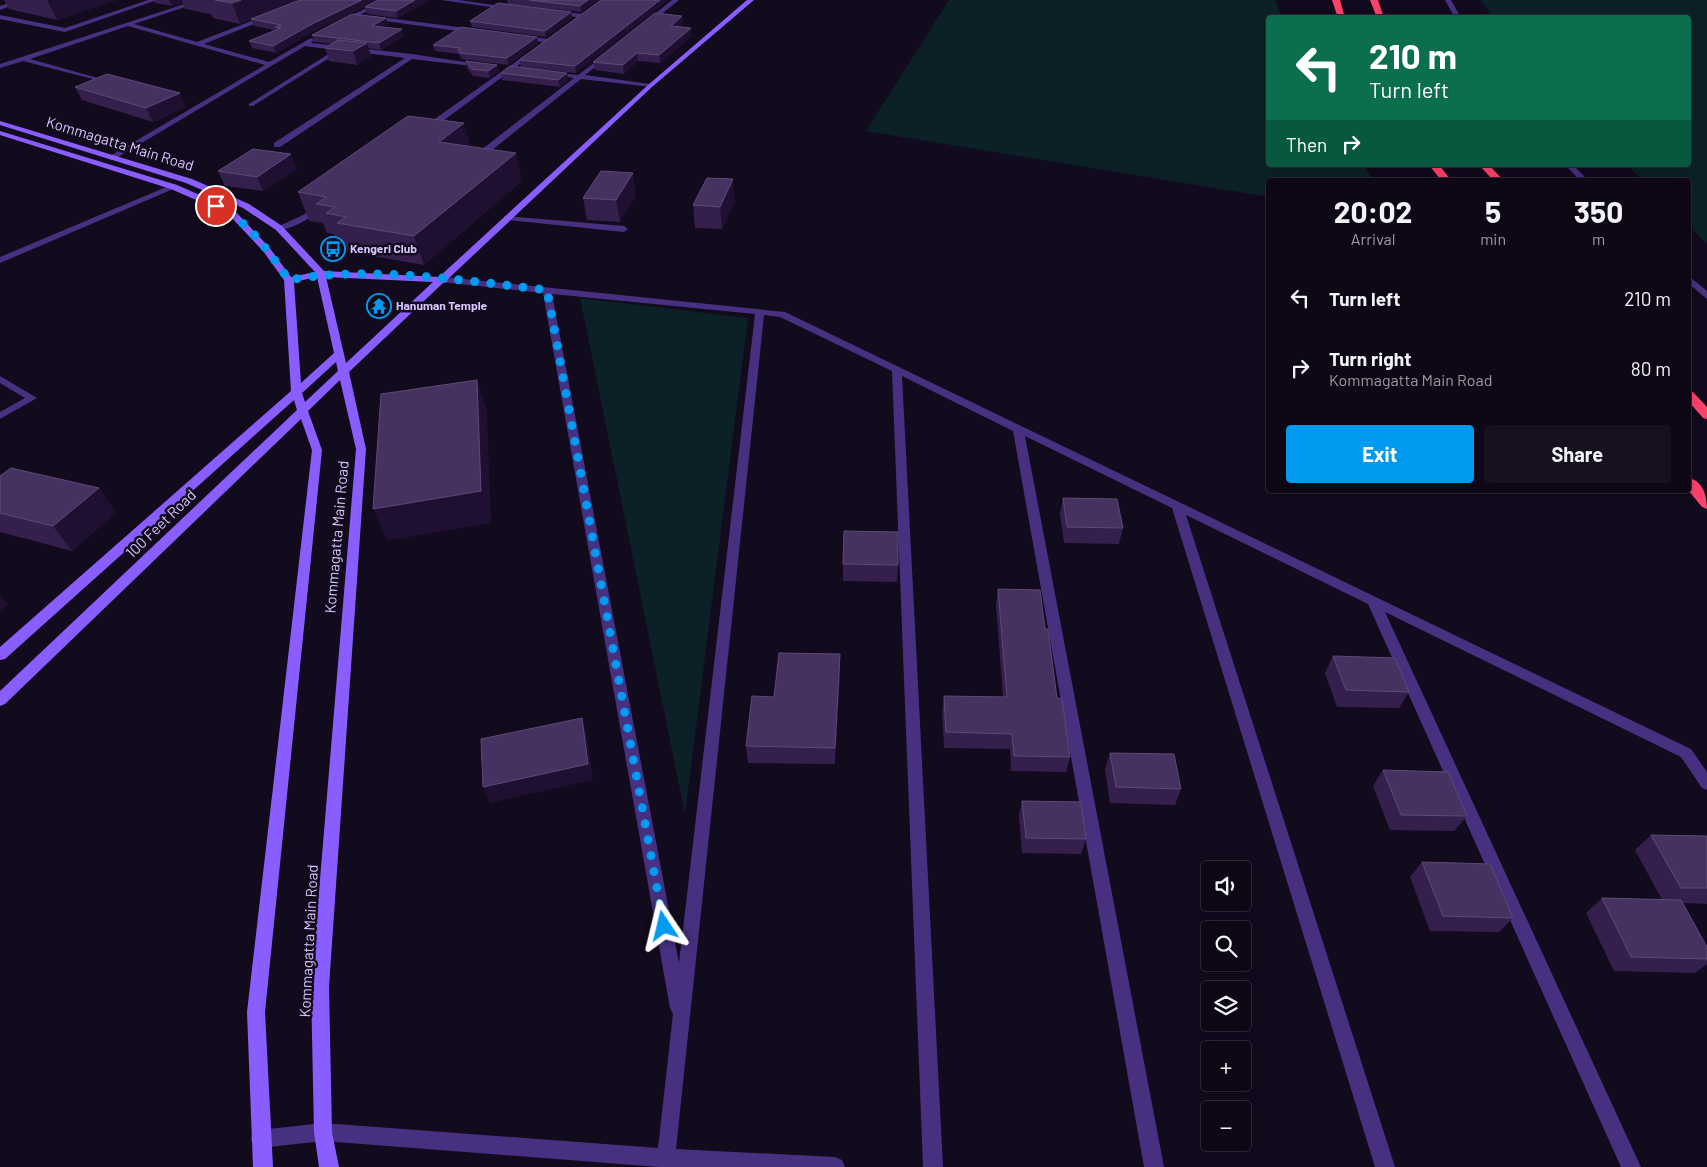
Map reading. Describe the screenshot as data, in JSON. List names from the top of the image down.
{
  "streets": {
    "main road": ["Kommagatta Main Road", "100 Feet Road"]
  },
  "crossings": [
    ["Kommagatta Main Road", "100 Feet Road"]
  ],
  "places": {
    "bus stop": ["Kengeri Club"],
    "temple": ["Hanuman Temple"]
  },
  "page": {
    "turn": ["210 m", "Turn left"],
    "then": "Then",
    "eta": [
      "20:02",
      "Arrival",
      "5",
      "min",
      "350",
      "m"
    ],
    "list": [
      {
        "name": "Turn left",
        "value": "210 m"
      },
      {
        "name": "Turn right",
        "note": "Kommagatta Main Road",
        "value": "80 m"
      }
    ],
    "buttons": ["Exit", "Share"],
    "map_buttons": ["+", "−"]
  }
}
